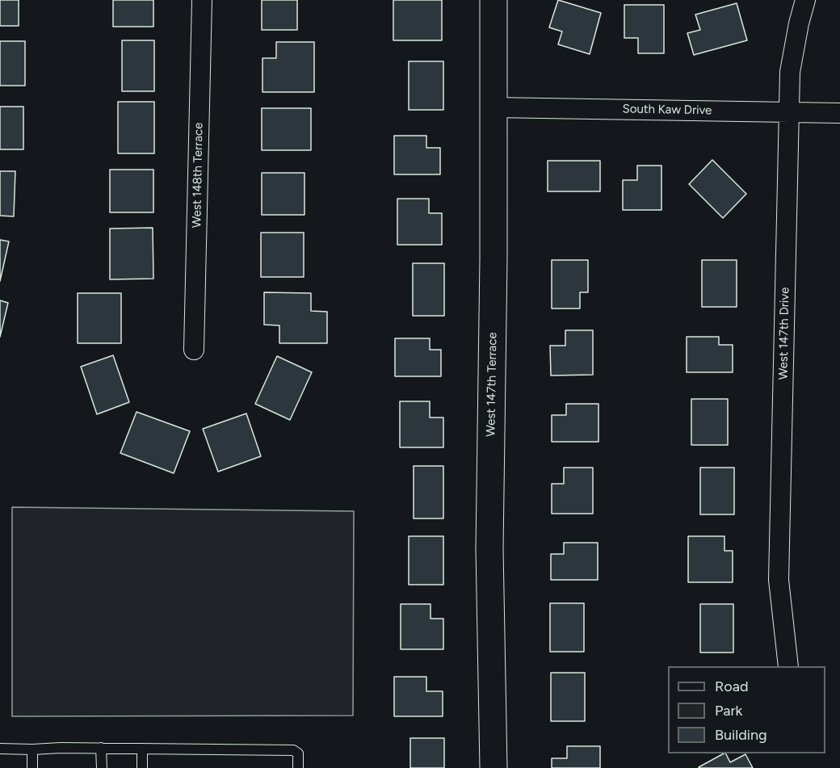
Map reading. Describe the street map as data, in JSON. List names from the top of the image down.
{
  "streets": {
    "street": [
      "South Kaw Drive",
      "West 148th Terrace",
      "West 147th Drive",
      "West 147th Terrace"
    ]
  },
  "crossings": [
    ["South Kaw Drive", "West 147th Drive"],
    ["South Kaw Drive", "West 147th Terrace"]
  ],
  "legend": ["Road", "Park", "Building"]
}
